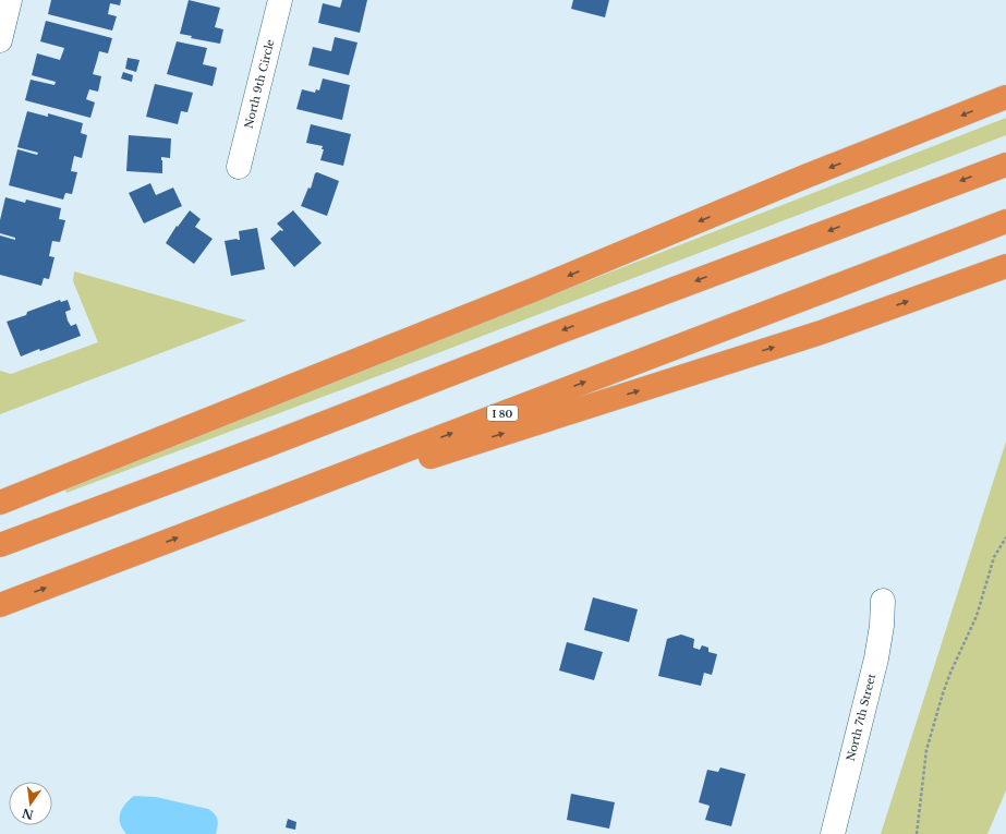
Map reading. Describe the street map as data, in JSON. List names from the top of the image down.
{
  "streets": {
    "highway": ["I 80"],
    "street": ["North 9th Circle", "North 7th Street"]
  },
  "north": "bottom"
}
